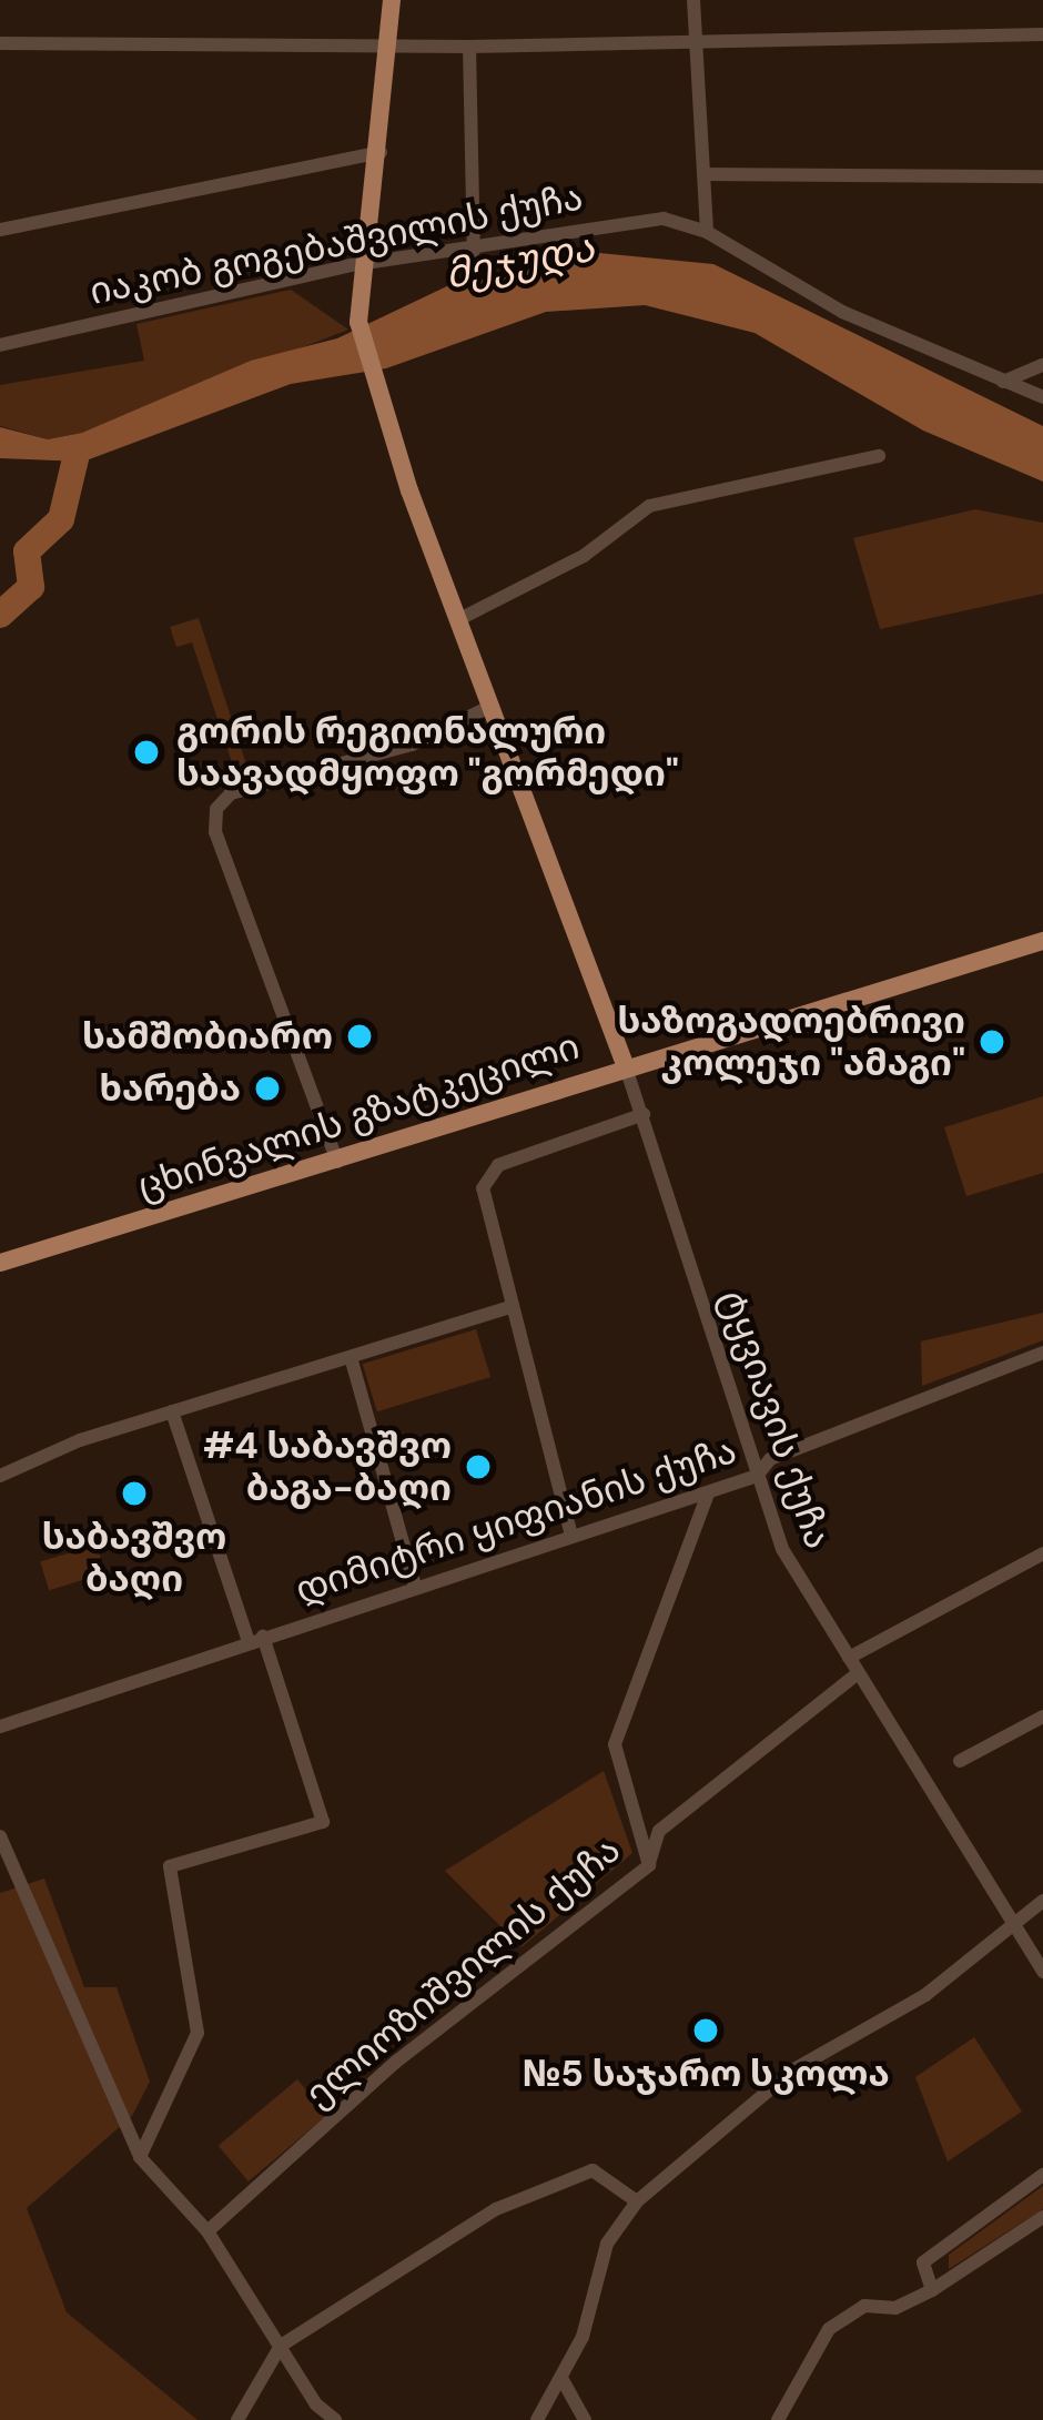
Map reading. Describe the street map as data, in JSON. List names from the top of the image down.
{
  "streets": {
    "main road": ["ცხინვალის გზატკეცილი"],
    "street": [
      "იაკობ გოგებაშვილის ქუჩა",
      "ტყვიავის ქუჩა",
      "დიმიტრი ყიფიანის ქუჩა",
      "ელიოზიშვილის ქუჩა"
    ]
  },
  "crossings": [
    ["ცხინვალის გზატკეცილი", "ტყვიავის ქუჩა"],
    ["ტყვიავის ქუჩა", "დიმიტრი ყიფიანის ქუჩა"],
    ["დიმიტრი ყიფიანის ქუჩა", "ელიოზიშვილის ქუჩა"]
  ],
  "water": ["მეჯუდა"],
  "places": [
    "გორის რეგიონალური საავადმყოფო \"გორმედი\"",
    "სამშობიარო",
    "საზოგადოებრივი კოლეჯი \"ამაგი\"",
    "ხარება",
    "#4 საბავშვო ბაგა-ბაღი",
    "საბავშვო ბაღი",
    "№5 საჯარო სკოლა"
  ]
}
